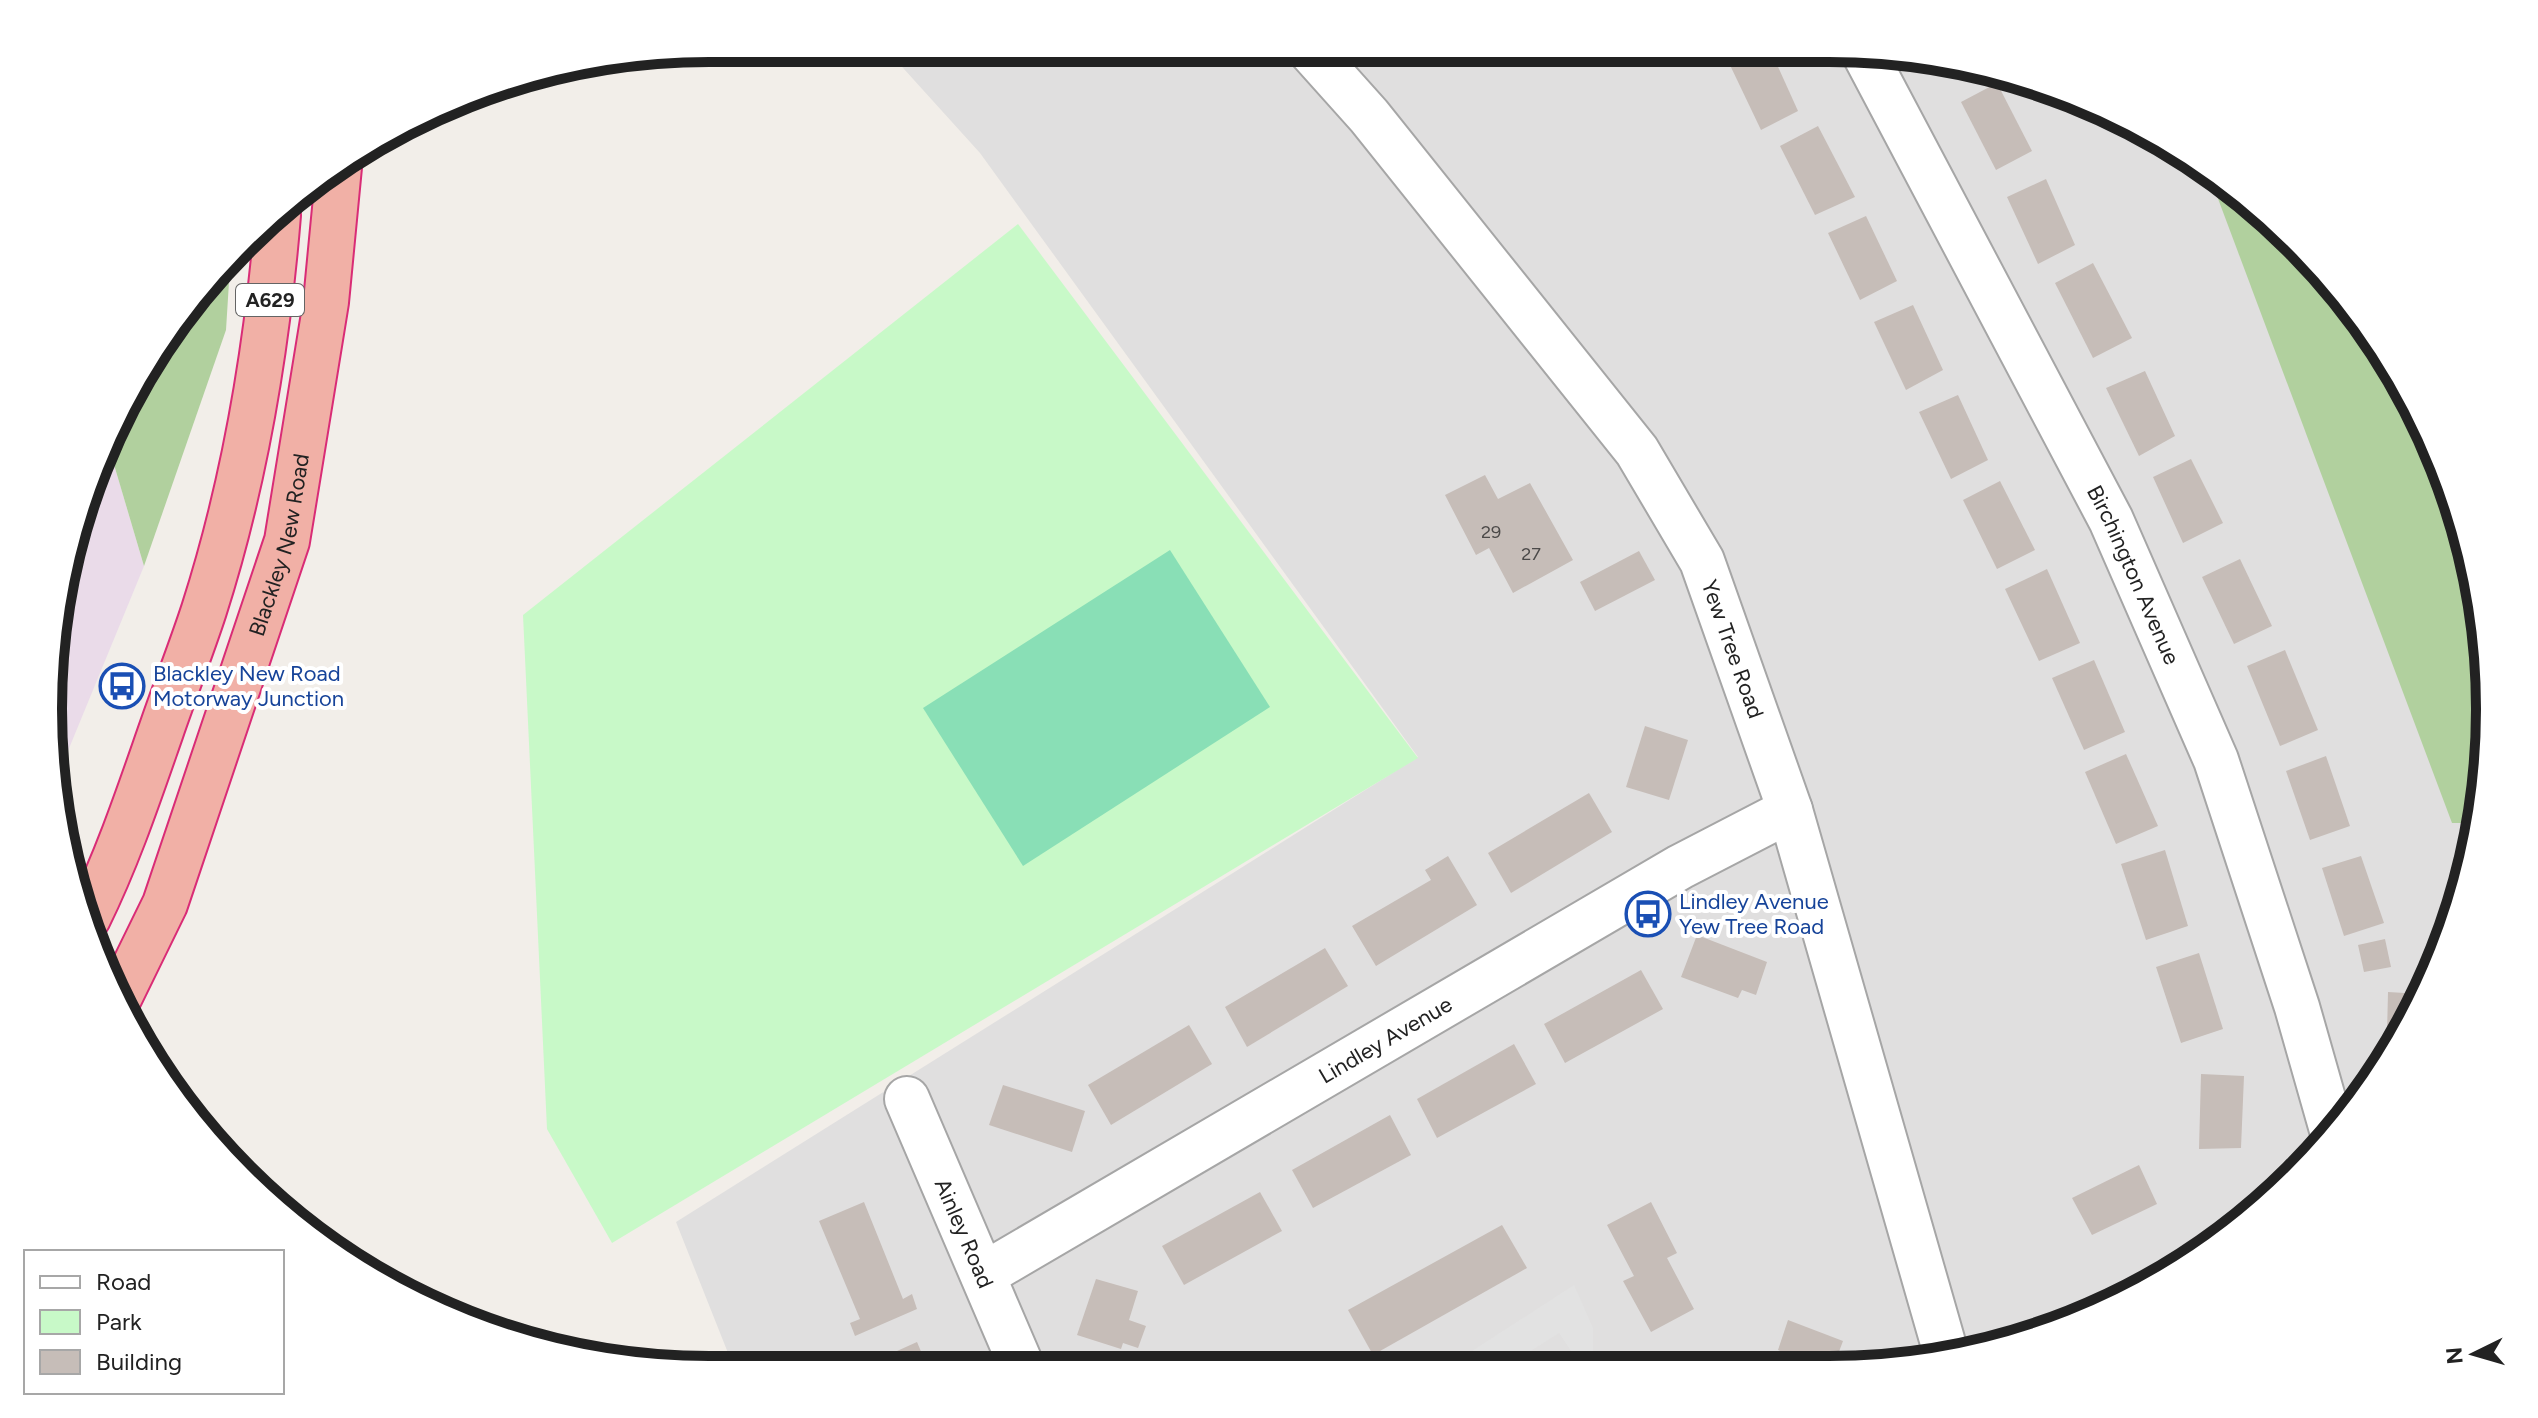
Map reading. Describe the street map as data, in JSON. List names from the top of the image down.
{
  "streets": {
    "highway": ["A629", "Blackley New Road"],
    "street": [
      "Birchington Avenue",
      "Yew Tree Road",
      "Lindley Avenue",
      "Ainley Road"
    ]
  },
  "crossings": [
    ["Yew Tree Road", "Lindley Avenue"],
    ["Lindley Avenue", "Ainley Road"]
  ],
  "places": {
    "bus stop": ["Blackley New Road Motorway Junction", "Lindley Avenue Yew Tree Road"]
  },
  "house_numbers": ["29", "27"],
  "legend": ["Road", "Park", "Building"],
  "north": "left"
}
